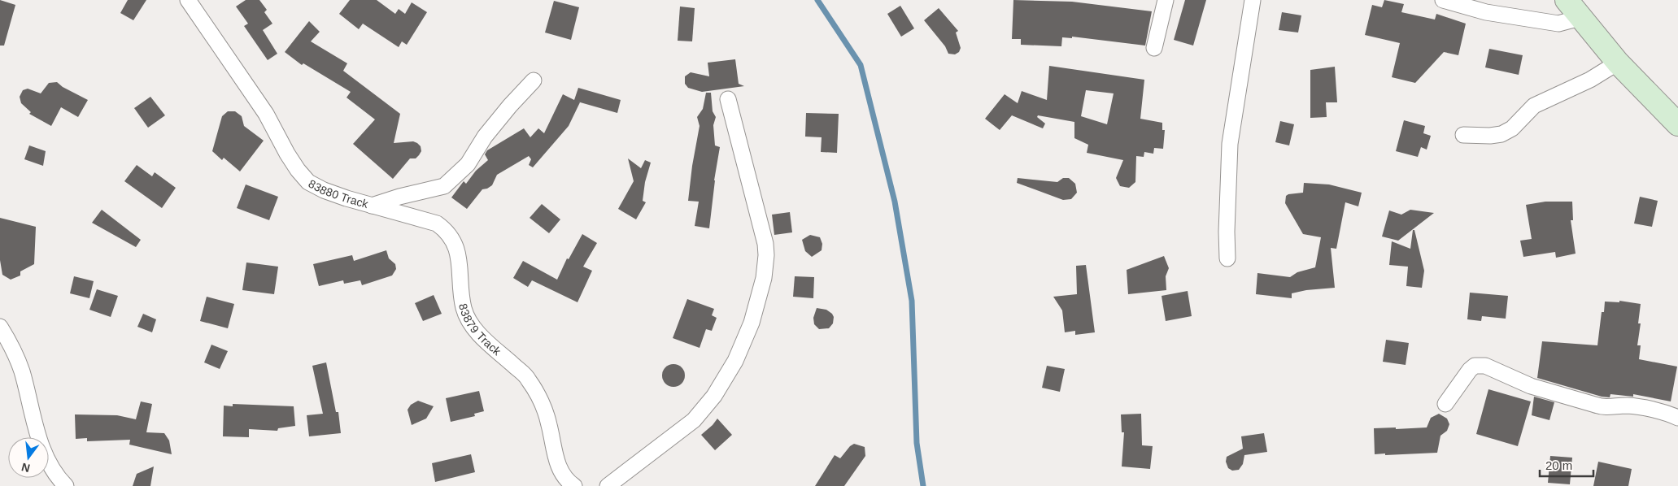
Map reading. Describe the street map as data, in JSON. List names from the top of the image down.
{
  "streets": {
    "street": ["83880 Track", "83879 Track"]
  },
  "crossings": [
    ["83880 Track", "83879 Track"]
  ],
  "scale_bar": "20 m",
  "north": "bottom"
}
